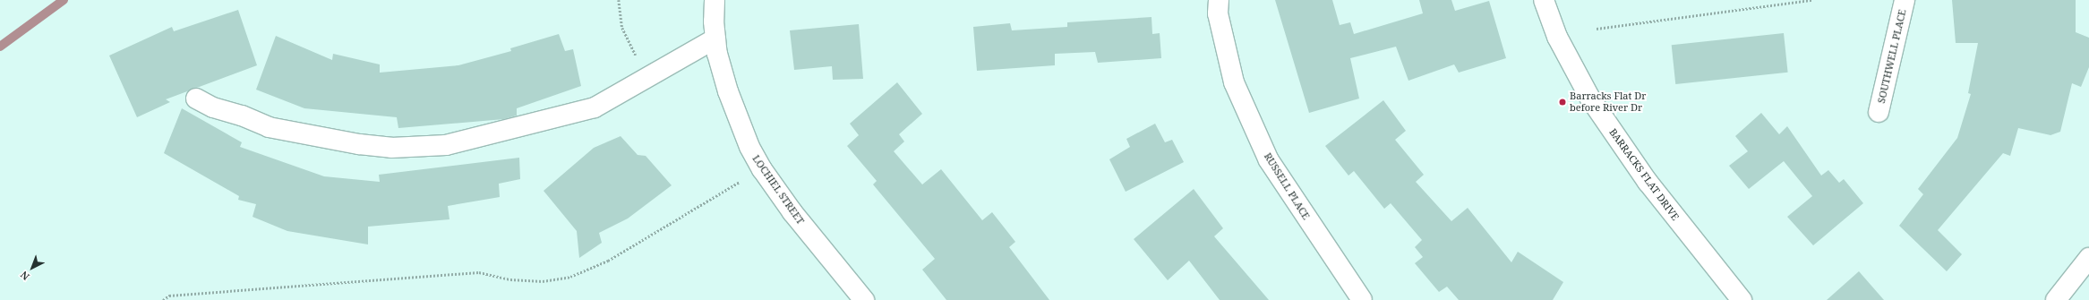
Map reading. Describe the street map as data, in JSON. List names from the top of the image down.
{
  "streets": {
    "street": [
      "SOUTHWELL PLACE",
      "BARRACKS FLAT DRIVE",
      "RUSSELL PLACE",
      "LOCHIEL STREET"
    ]
  },
  "places": ["Barracks Flat Dr before River Dr"],
  "north": "bottom left"
}
